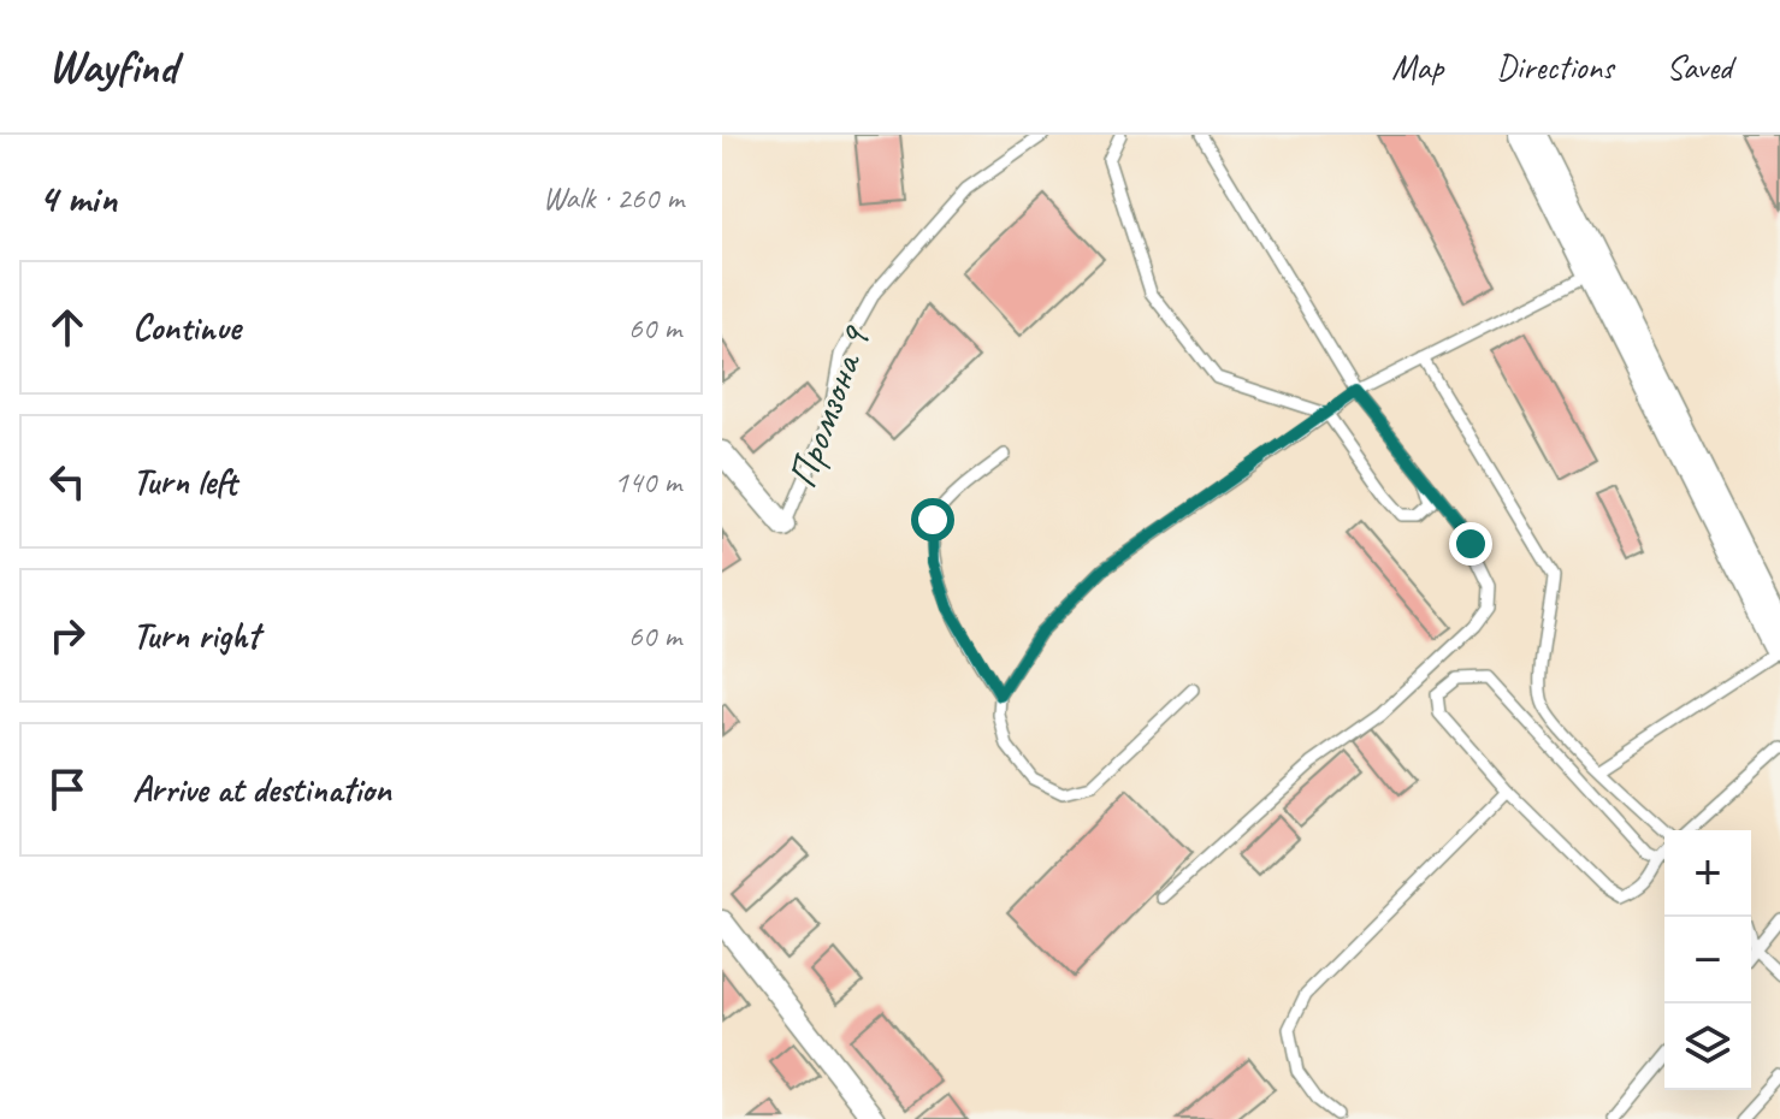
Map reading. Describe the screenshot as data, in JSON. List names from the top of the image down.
{
  "streets": {
    "lane": ["Промзона 9"]
  },
  "page": {
    "header": "Wayfind",
    "nav": ["Map", "Directions", "Saved"],
    "heading": ["4 min", "Walk · 260 m"],
    "list": [
      ["Continue", "60 m"],
      ["Turn left", "140 m"],
      ["Turn right", "60 m"],
      "Arrive at destination"
    ],
    "map_buttons": ["+", "−"]
  }
}
